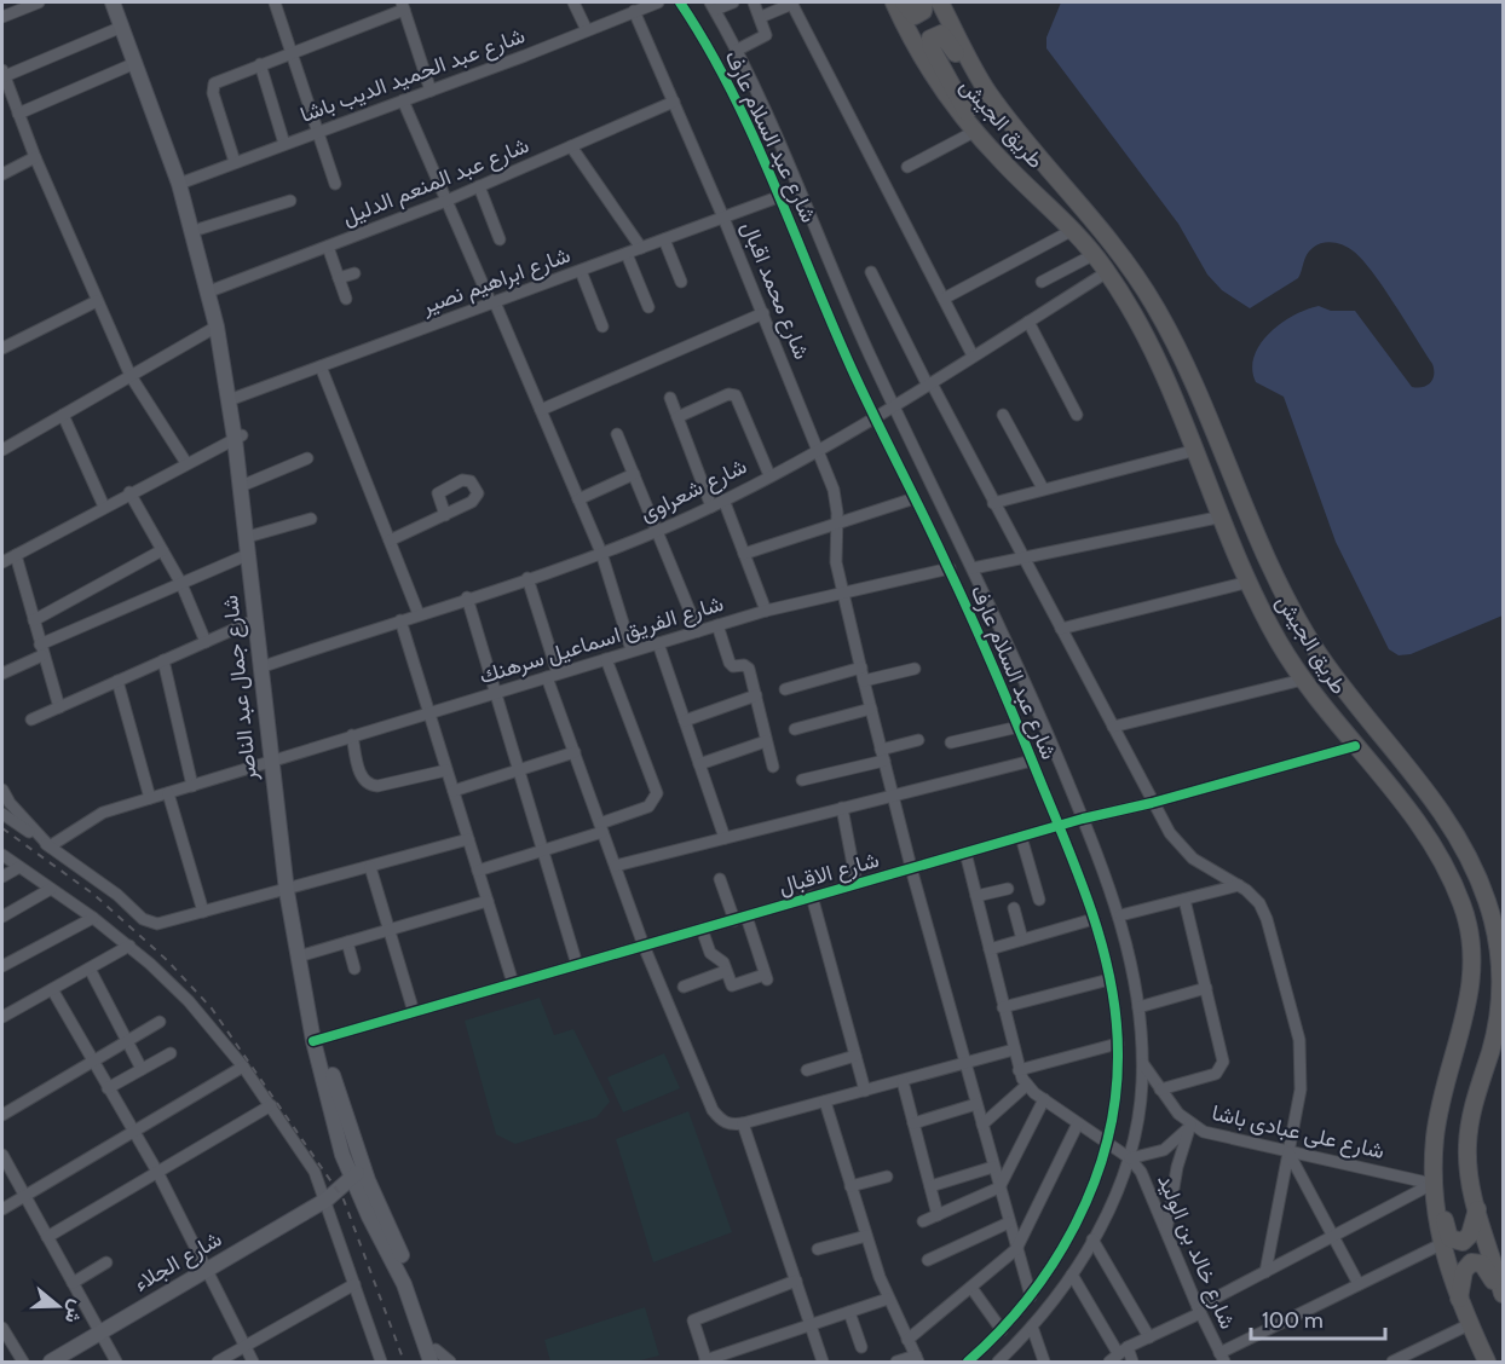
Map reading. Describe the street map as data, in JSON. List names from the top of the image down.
{
  "streets": {
    "highway": ["طريق الجيش"],
    "main road": ["شارع جمال عبد الناصر", "شارع الجلاء"],
    "street": [
      "شارع عبد الحميد الديب باشا",
      "شارع عبد السلام عارف",
      "شارع عبد المنعم الدليل",
      "شارع ابراهيم نصير",
      "شارع محمد اقبال",
      "شارع شعراوى",
      "شارع الفريق اسماعيل سرهنك",
      "شارع الاقبال",
      "شارع على عبادى باشا",
      "شارع خالد بن الوليد"
    ]
  },
  "crossings": [
    ["شارع عبد الحميد الديب باشا", "شارع محمد اقبال"],
    ["شارع عبد الحميد الديب باشا", "شارع جمال عبد الناصر"],
    ["طريق الجيش", "شارع شعراوى"],
    ["طريق الجيش", "شارع الاقبال"],
    ["طريق الجيش", "شارع على عبادى باشا"],
    ["شارع عبد السلام عارف", "شارع ابراهيم نصير"],
    ["شارع عبد السلام عارف", "شارع محمد اقبال"],
    ["شارع عبد السلام عارف", "شارع شعراوى"],
    ["شارع عبد السلام عارف", "شارع الفريق اسماعيل سرهنك"],
    ["شارع عبد السلام عارف", "شارع الاقبال"],
    ["شارع عبد السلام عارف", "شارع على عبادى باشا"],
    ["شارع عبد السلام عارف", "شارع خالد بن الوليد"],
    ["شارع عبد المنعم الدليل", "شارع محمد اقبال"],
    ["شارع عبد المنعم الدليل", "شارع جمال عبد الناصر"],
    ["شارع ابراهيم نصير", "شارع محمد اقبال"],
    ["شارع ابراهيم نصير", "شارع جمال عبد الناصر"],
    ["شارع محمد اقبال", "شارع شعراوى"],
    ["شارع محمد اقبال", "شارع الفريق اسماعيل سرهنك"],
    ["شارع محمد اقبال", "شارع الاقبال"],
    ["شارع شعراوى", "شارع جمال عبد الناصر"],
    ["شارع الفريق اسماعيل سرهنك", "شارع جمال عبد الناصر"],
    ["شارع جمال عبد الناصر", "شارع الاقبال"],
    ["شارع جمال عبد الناصر", "شارع الجلاء"]
  ],
  "scale_bar": "100 m",
  "north": "right"
}
